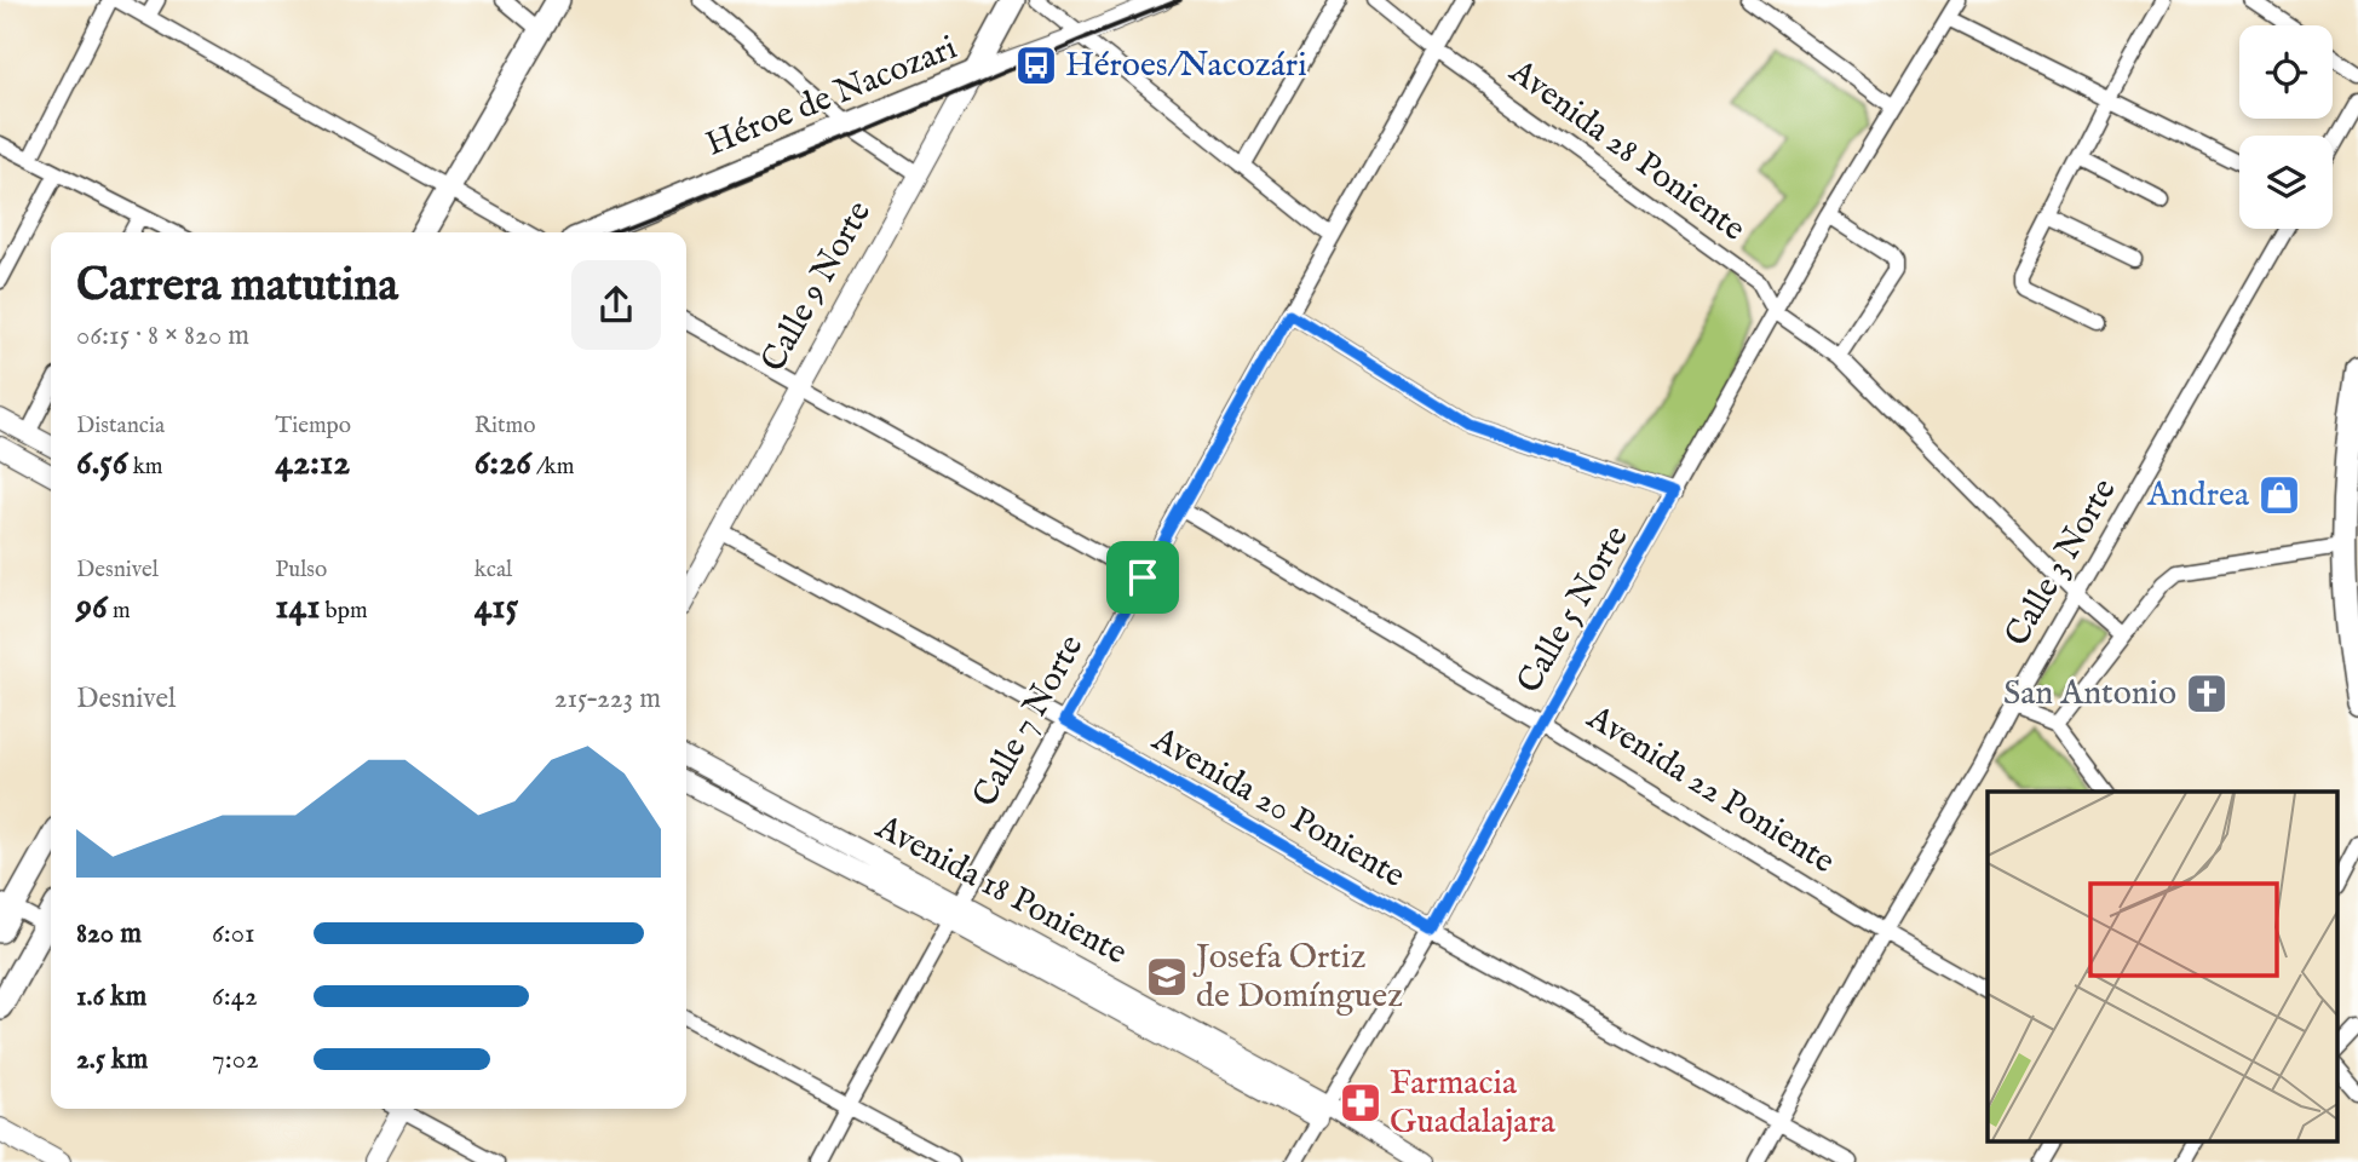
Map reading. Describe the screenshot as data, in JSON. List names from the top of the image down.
{
  "streets": {
    "main road": ["Héroe de Nacozari", "Calle 9 Norte"],
    "street": [
      "Avenida 28 Poniente",
      "Calle 3 Norte",
      "Calle 5 Norte",
      "Calle 7 Norte",
      "Avenida 22 Poniente",
      "Avenida 20 Poniente",
      "Avenida 18 Poniente"
    ]
  },
  "crossings": [
    ["Héroe de Nacozari", "Calle 9 Norte"],
    ["Avenida 28 Poniente", "Calle 3 Norte"],
    ["Avenida 28 Poniente", "Calle 5 Norte"],
    ["Avenida 28 Poniente", "Calle 7 Norte"],
    ["Calle 9 Norte", "Avenida 20 Poniente"],
    ["Calle 3 Norte", "Avenida 22 Poniente"],
    ["Calle 3 Norte", "Avenida 20 Poniente"],
    ["Calle 5 Norte", "Avenida 22 Poniente"],
    ["Calle 5 Norte", "Avenida 20 Poniente"],
    ["Calle 5 Norte", "Avenida 18 Poniente"],
    ["Calle 7 Norte", "Avenida 22 Poniente"],
    ["Calle 7 Norte", "Avenida 20 Poniente"],
    ["Calle 7 Norte", "Avenida 18 Poniente"]
  ],
  "places": {
    "bus stop": ["Héroes/Nacozári"],
    "shop": ["Andrea"],
    "church": ["San Antonio"],
    "school or university": ["Josefa Ortiz de Domínguez"],
    "pharmacy": ["Farmacia Guadalajara"]
  },
  "page": {
    "heading": ["Carrera matutina", "06:15 · 8 × 820 m"],
    "stats": [
      ["Distancia", "6.56 km"],
      ["Tiempo", "42:12"],
      ["Ritmo", "6:26 /km"],
      ["Desnivel", "96 m"],
      ["Pulso", "141 bpm"],
      ["kcal", "415"]
    ],
    "chart": ["Desnivel", "215–223 m"],
    "list": [
      {
        "name": "820 m",
        "note": "6:01"
      },
      {
        "name": "1.6 km",
        "note": "6:42"
      },
      {
        "name": "2.5 km",
        "note": "7:02"
      }
    ]
  }
}
